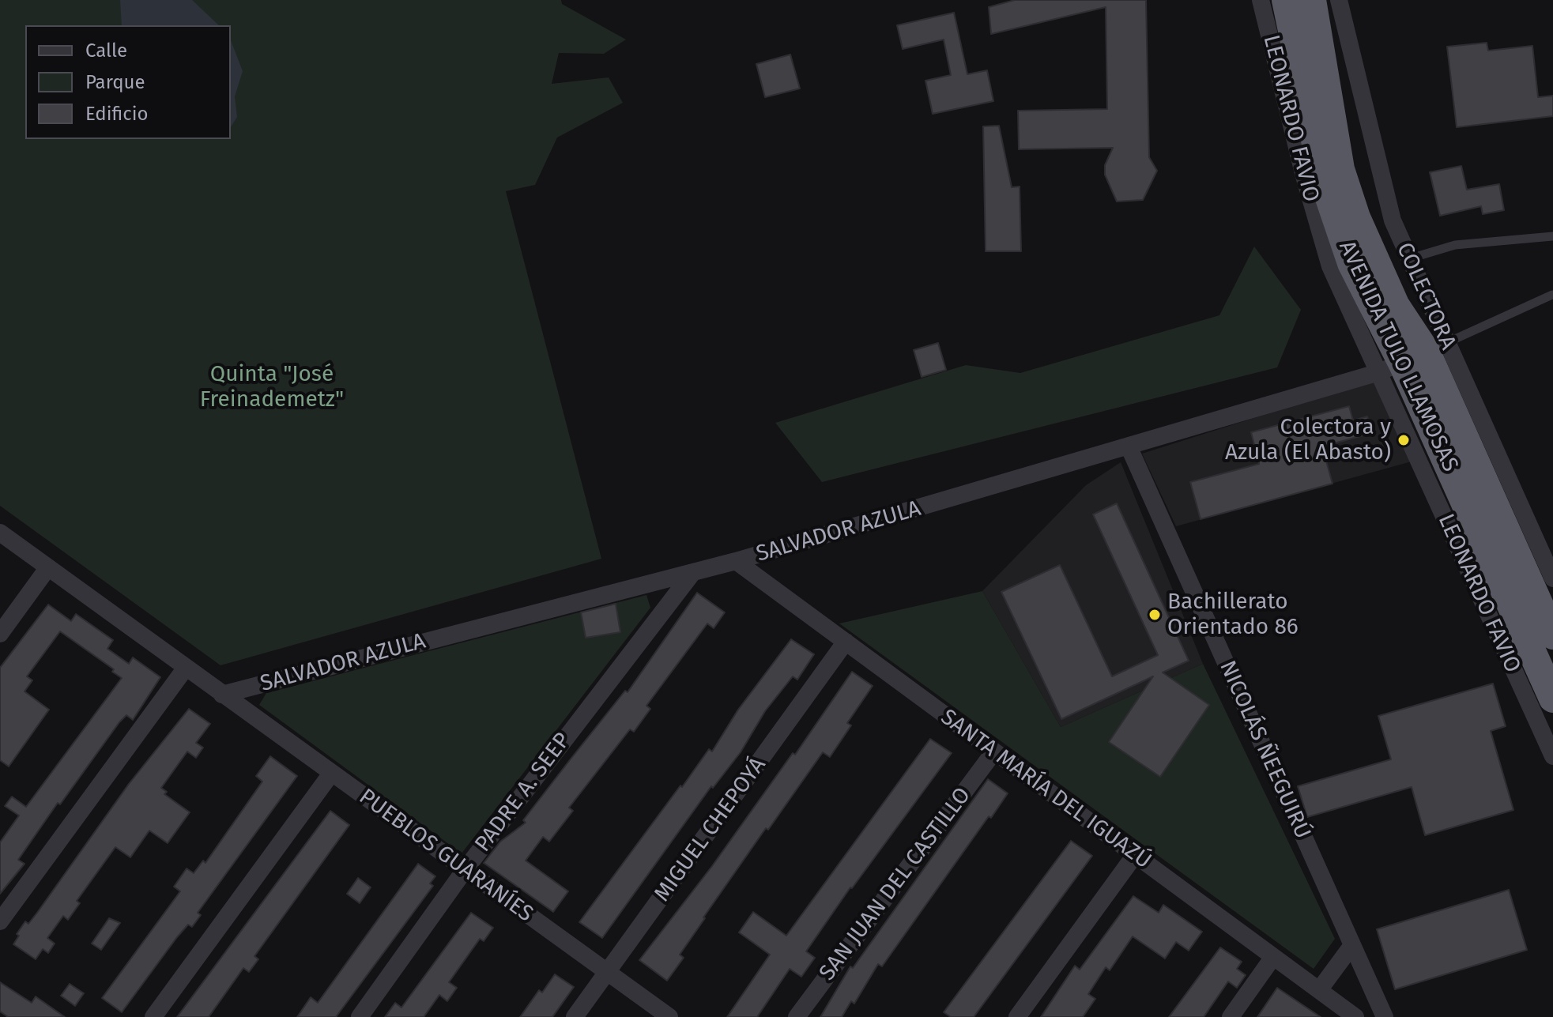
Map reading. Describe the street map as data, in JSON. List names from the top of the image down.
{
  "streets": {
    "highway": ["AVENIDA TULO LLAMOSAS"],
    "street": [
      "LEONARDO FAVIO",
      "COLECTORA",
      "SALVADOR AZULA",
      "NICOLÁS ÑEEGUIRÚ",
      "SANTA MARÍA DEL IGUAZÚ",
      "PADRE A. SEEP",
      "MIGUEL CHEPOYÁ",
      "PUEBLOS GUARANÍES",
      "SAN JUAN DEL CASTILLO"
    ]
  },
  "crossings": [
    ["LEONARDO FAVIO", "COLECTORA"],
    ["LEONARDO FAVIO", "AVENIDA TULO LLAMOSAS"],
    ["LEONARDO FAVIO", "SALVADOR AZULA"],
    ["COLECTORA", "AVENIDA TULO LLAMOSAS"],
    ["COLECTORA", "SALVADOR AZULA"],
    ["AVENIDA TULO LLAMOSAS", "SALVADOR AZULA"],
    ["SALVADOR AZULA", "NICOLÁS ÑEEGUIRÚ"],
    ["SALVADOR AZULA", "SANTA MARÍA DEL IGUAZÚ"],
    ["SALVADOR AZULA", "PADRE A. SEEP"],
    ["SALVADOR AZULA", "PUEBLOS GUARANÍES"],
    ["SANTA MARÍA DEL IGUAZÚ", "MIGUEL CHEPOYÁ"],
    ["SANTA MARÍA DEL IGUAZÚ", "SAN JUAN DEL CASTILLO"],
    ["PADRE A. SEEP", "PUEBLOS GUARANÍES"],
    ["MIGUEL CHEPOYÁ", "PUEBLOS GUARANÍES"]
  ],
  "parks": ["Quinta \"José Freinademetz\""],
  "places": ["Colectora y Azula (El Abasto)", "Bachillerato Orientado 86"],
  "legend": ["Calle", "Parque", "Edificio"]
}
